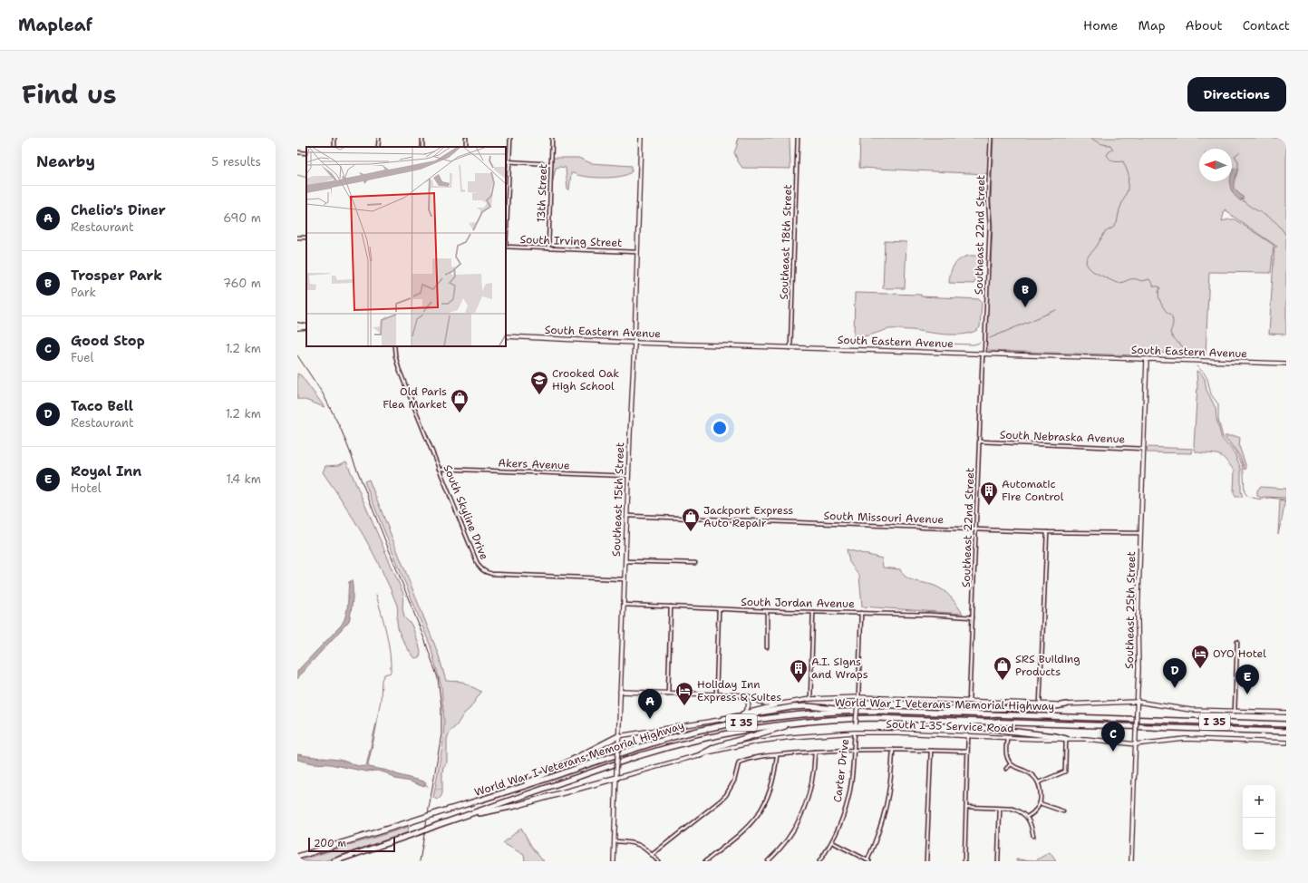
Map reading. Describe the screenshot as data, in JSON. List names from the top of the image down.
{
  "streets": {
    "highway": ["World War I Veterans Memorial Highway", "I 35"],
    "main road": [
      "South Eastern Avenue",
      "Southeast 15th Street",
      "Southeast 25th Street",
      "South I-35 Service Road",
      "Carter Drive"
    ],
    "street": [
      "13th Street",
      "Southeast 22nd Street",
      "South Irving Street",
      "Southeast 18th Street",
      "South Nebraska Avenue",
      "Akers Avenue",
      "South Skyline Drive",
      "South Missouri Avenue",
      "South Jordan Avenue"
    ]
  },
  "crossings": [
    ["13th Street", "South Irving Street"],
    ["Southeast 22nd Street", "South Eastern Avenue"],
    ["Southeast 22nd Street", "South Nebraska Avenue"],
    ["Southeast 22nd Street", "South Missouri Avenue"],
    ["Southeast 22nd Street", "South Jordan Avenue"],
    ["South Irving Street", "Southeast 15th Street"],
    ["Southeast 18th Street", "South Eastern Avenue"],
    ["South Eastern Avenue", "Southeast 15th Street"],
    ["South Eastern Avenue", "Southeast 25th Street"],
    ["South Nebraska Avenue", "Southeast 25th Street"],
    ["Akers Avenue", "Southeast 15th Street"],
    ["Akers Avenue", "South Skyline Drive"],
    ["Southeast 15th Street", "South Skyline Drive"],
    ["Southeast 15th Street", "South Missouri Avenue"],
    ["Southeast 15th Street", "South Jordan Avenue"],
    ["Southeast 15th Street", "South I-35 Service Road"],
    ["South Missouri Avenue", "Southeast 25th Street"],
    ["Southeast 25th Street", "South I-35 Service Road"],
    ["South I-35 Service Road", "Carter Drive"]
  ],
  "places": {
    "school or university": ["Crooked Oak High School"],
    "shop": ["Old Paris Flea Market", "Jackport Express Auto Repair", "SRS Building Products"],
    "building": ["Automatic Fire Control", "A.I. Signs and Wraps"],
    "hotel": ["OYO Hotel", "Holiday Inn Express & Suites"]
  },
  "scale_bar": "200 m",
  "north": "left",
  "page": {
    "header": "Mapleaf",
    "nav": [
      "Home",
      "Map",
      "About",
      "Contact"
    ],
    "title": "Find us",
    "buttons": "Directions",
    "heading": ["Nearby", "5 results"],
    "list": [
      {
        "mark": "A",
        "name": "Chelio's Diner",
        "note": "Restaurant",
        "value": "690 m"
      },
      {
        "mark": "B",
        "name": "Trosper Park",
        "note": "Park",
        "value": "760 m"
      },
      {
        "mark": "C",
        "name": "Good Stop",
        "note": "Fuel",
        "value": "1.2 km"
      },
      {
        "mark": "D",
        "name": "Taco Bell",
        "note": "Restaurant",
        "value": "1.2 km"
      },
      {
        "mark": "E",
        "name": "Royal Inn",
        "note": "Hotel",
        "value": "1.4 km"
      }
    ],
    "pins": [
      "B",
      "D",
      "E",
      "A",
      "C"
    ],
    "map_buttons": ["+", "−"],
    "scale": "200 m"
  }
}
